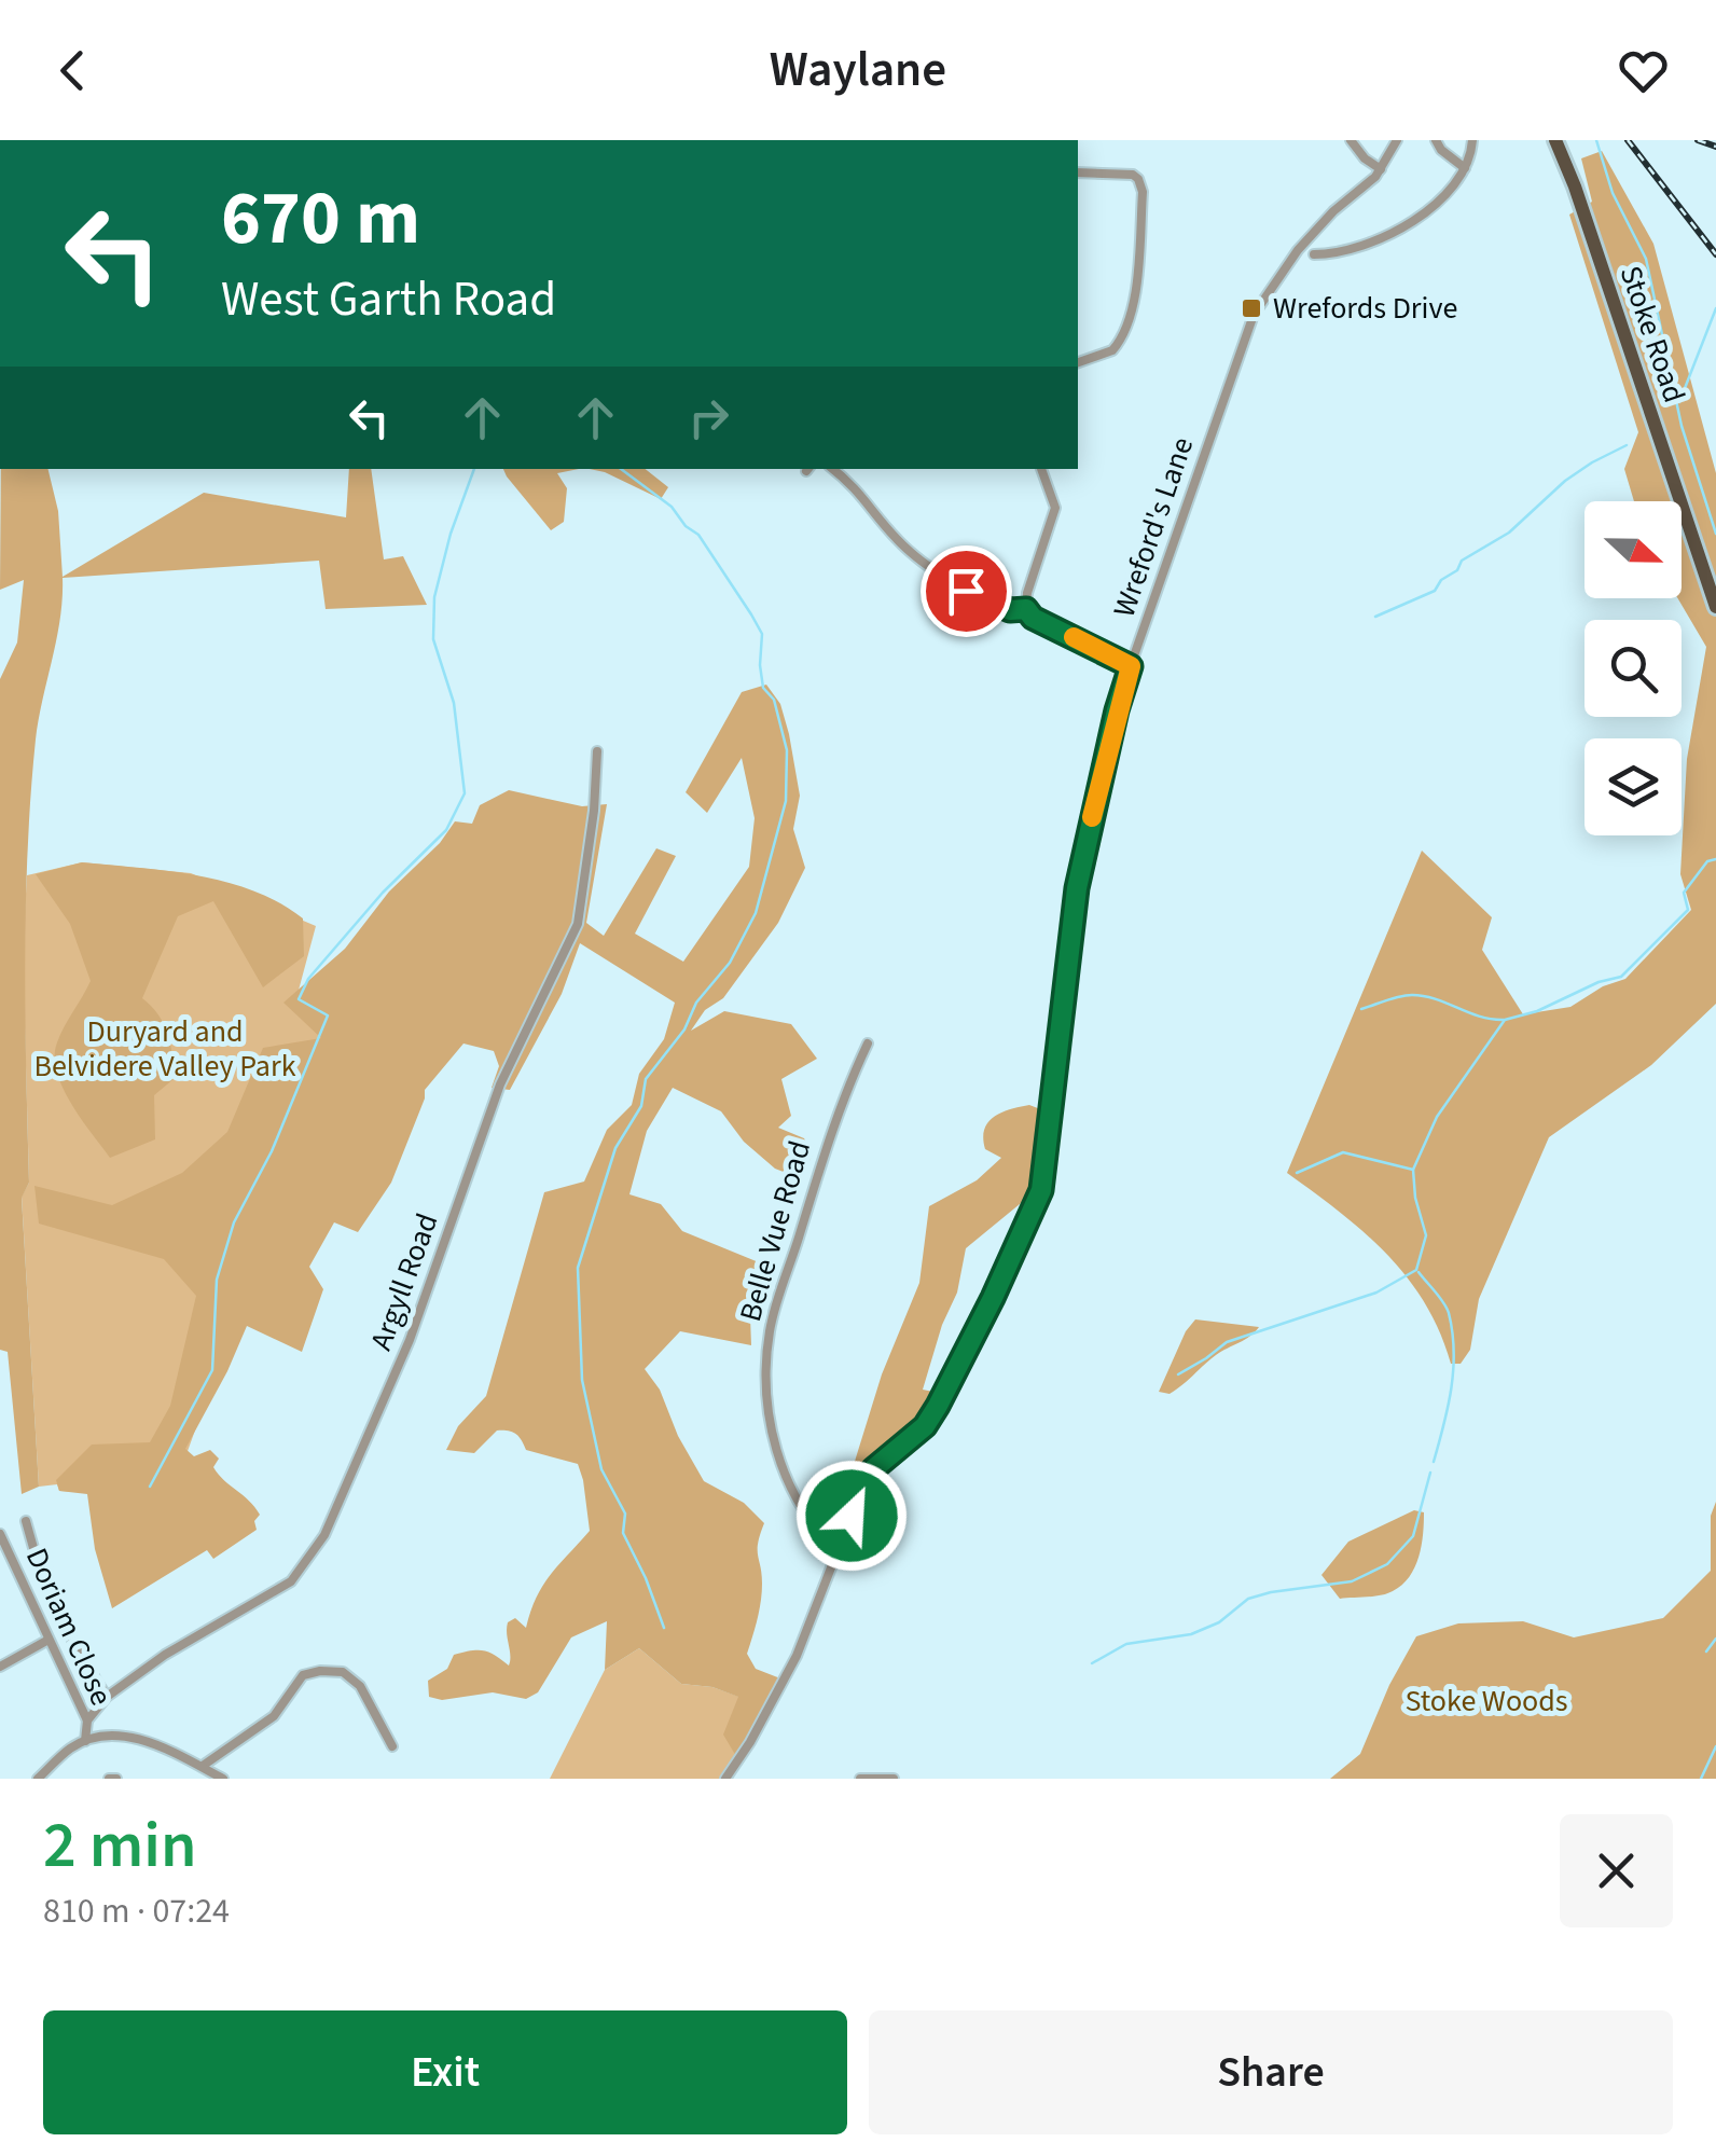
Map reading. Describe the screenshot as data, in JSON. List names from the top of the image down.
{
  "streets": {
    "main road": ["Stoke Road"],
    "street": [
      "Wreford's Lane",
      "Belle Vue Road",
      "Argyll Road",
      "Doriam Close"
    ]
  },
  "crossings": [
    ["Wreford's Lane", "Belle Vue Road"],
    ["Argyll Road", "Doriam Close"]
  ],
  "parks": ["Duryard and Belvidere Valley Park", "Stoke Woods"],
  "places": {
    "transit": ["Wrefords Drive"]
  },
  "north": "right",
  "page": {
    "header": "Waylane",
    "turn": ["670 m", "West Garth Road"],
    "heading": ["2 min", "810 m · 07:24"],
    "buttons": ["Exit", "Share"]
  }
}
